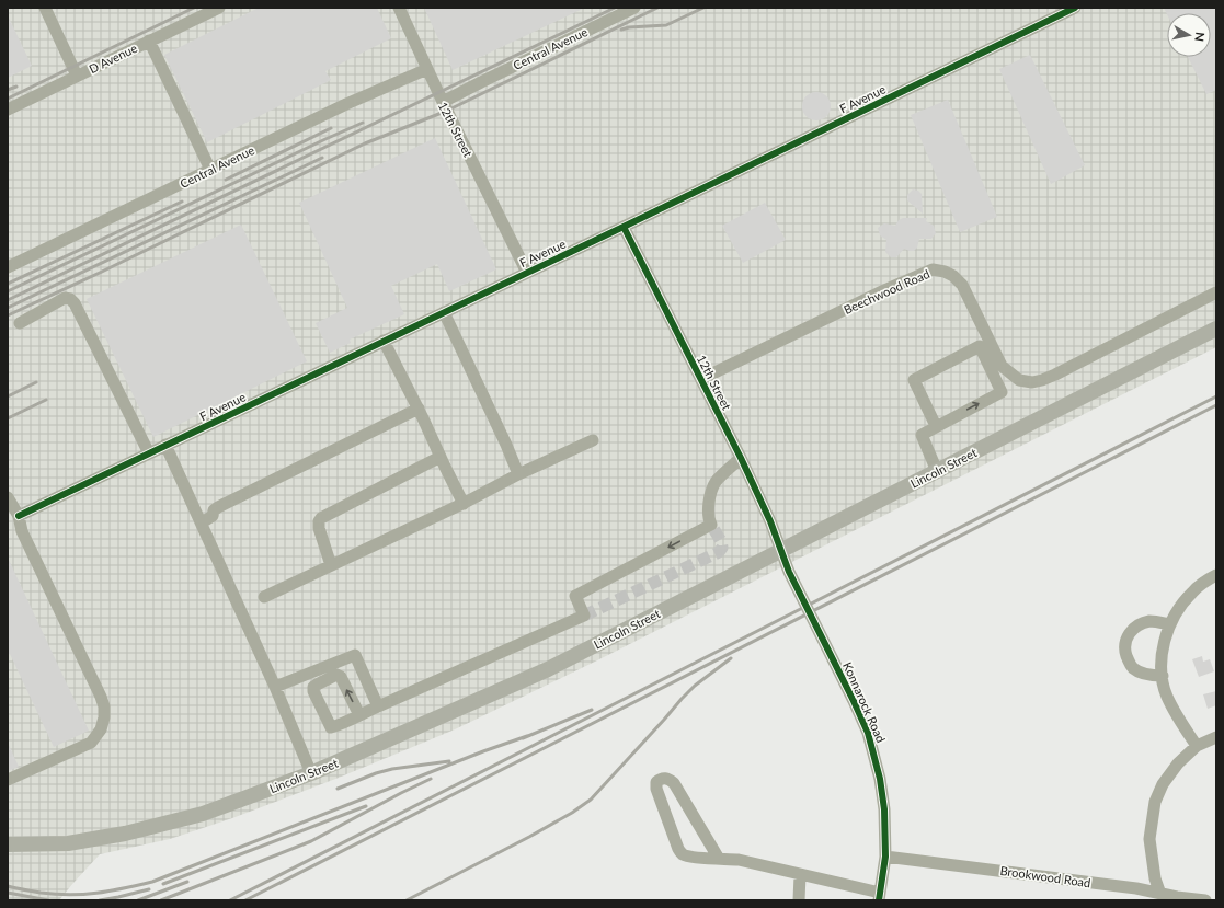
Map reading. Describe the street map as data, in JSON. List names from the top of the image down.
{
  "streets": {
    "main road": ["Lincoln Street"],
    "street": [
      "Central Avenue",
      "D Avenue",
      "F Avenue",
      "12th Street",
      "Beechwood Road",
      "Konnarock Road",
      "Brookwood Road"
    ]
  },
  "crossings": [
    ["Central Avenue", "12th Street"],
    ["F Avenue", "12th Street"],
    ["12th Street", "Beechwood Road"],
    ["12th Street", "Lincoln Street"],
    ["12th Street", "Konnarock Road"],
    ["Lincoln Street", "Konnarock Road"],
    ["Konnarock Road", "Brookwood Road"]
  ],
  "north": "right"
}
